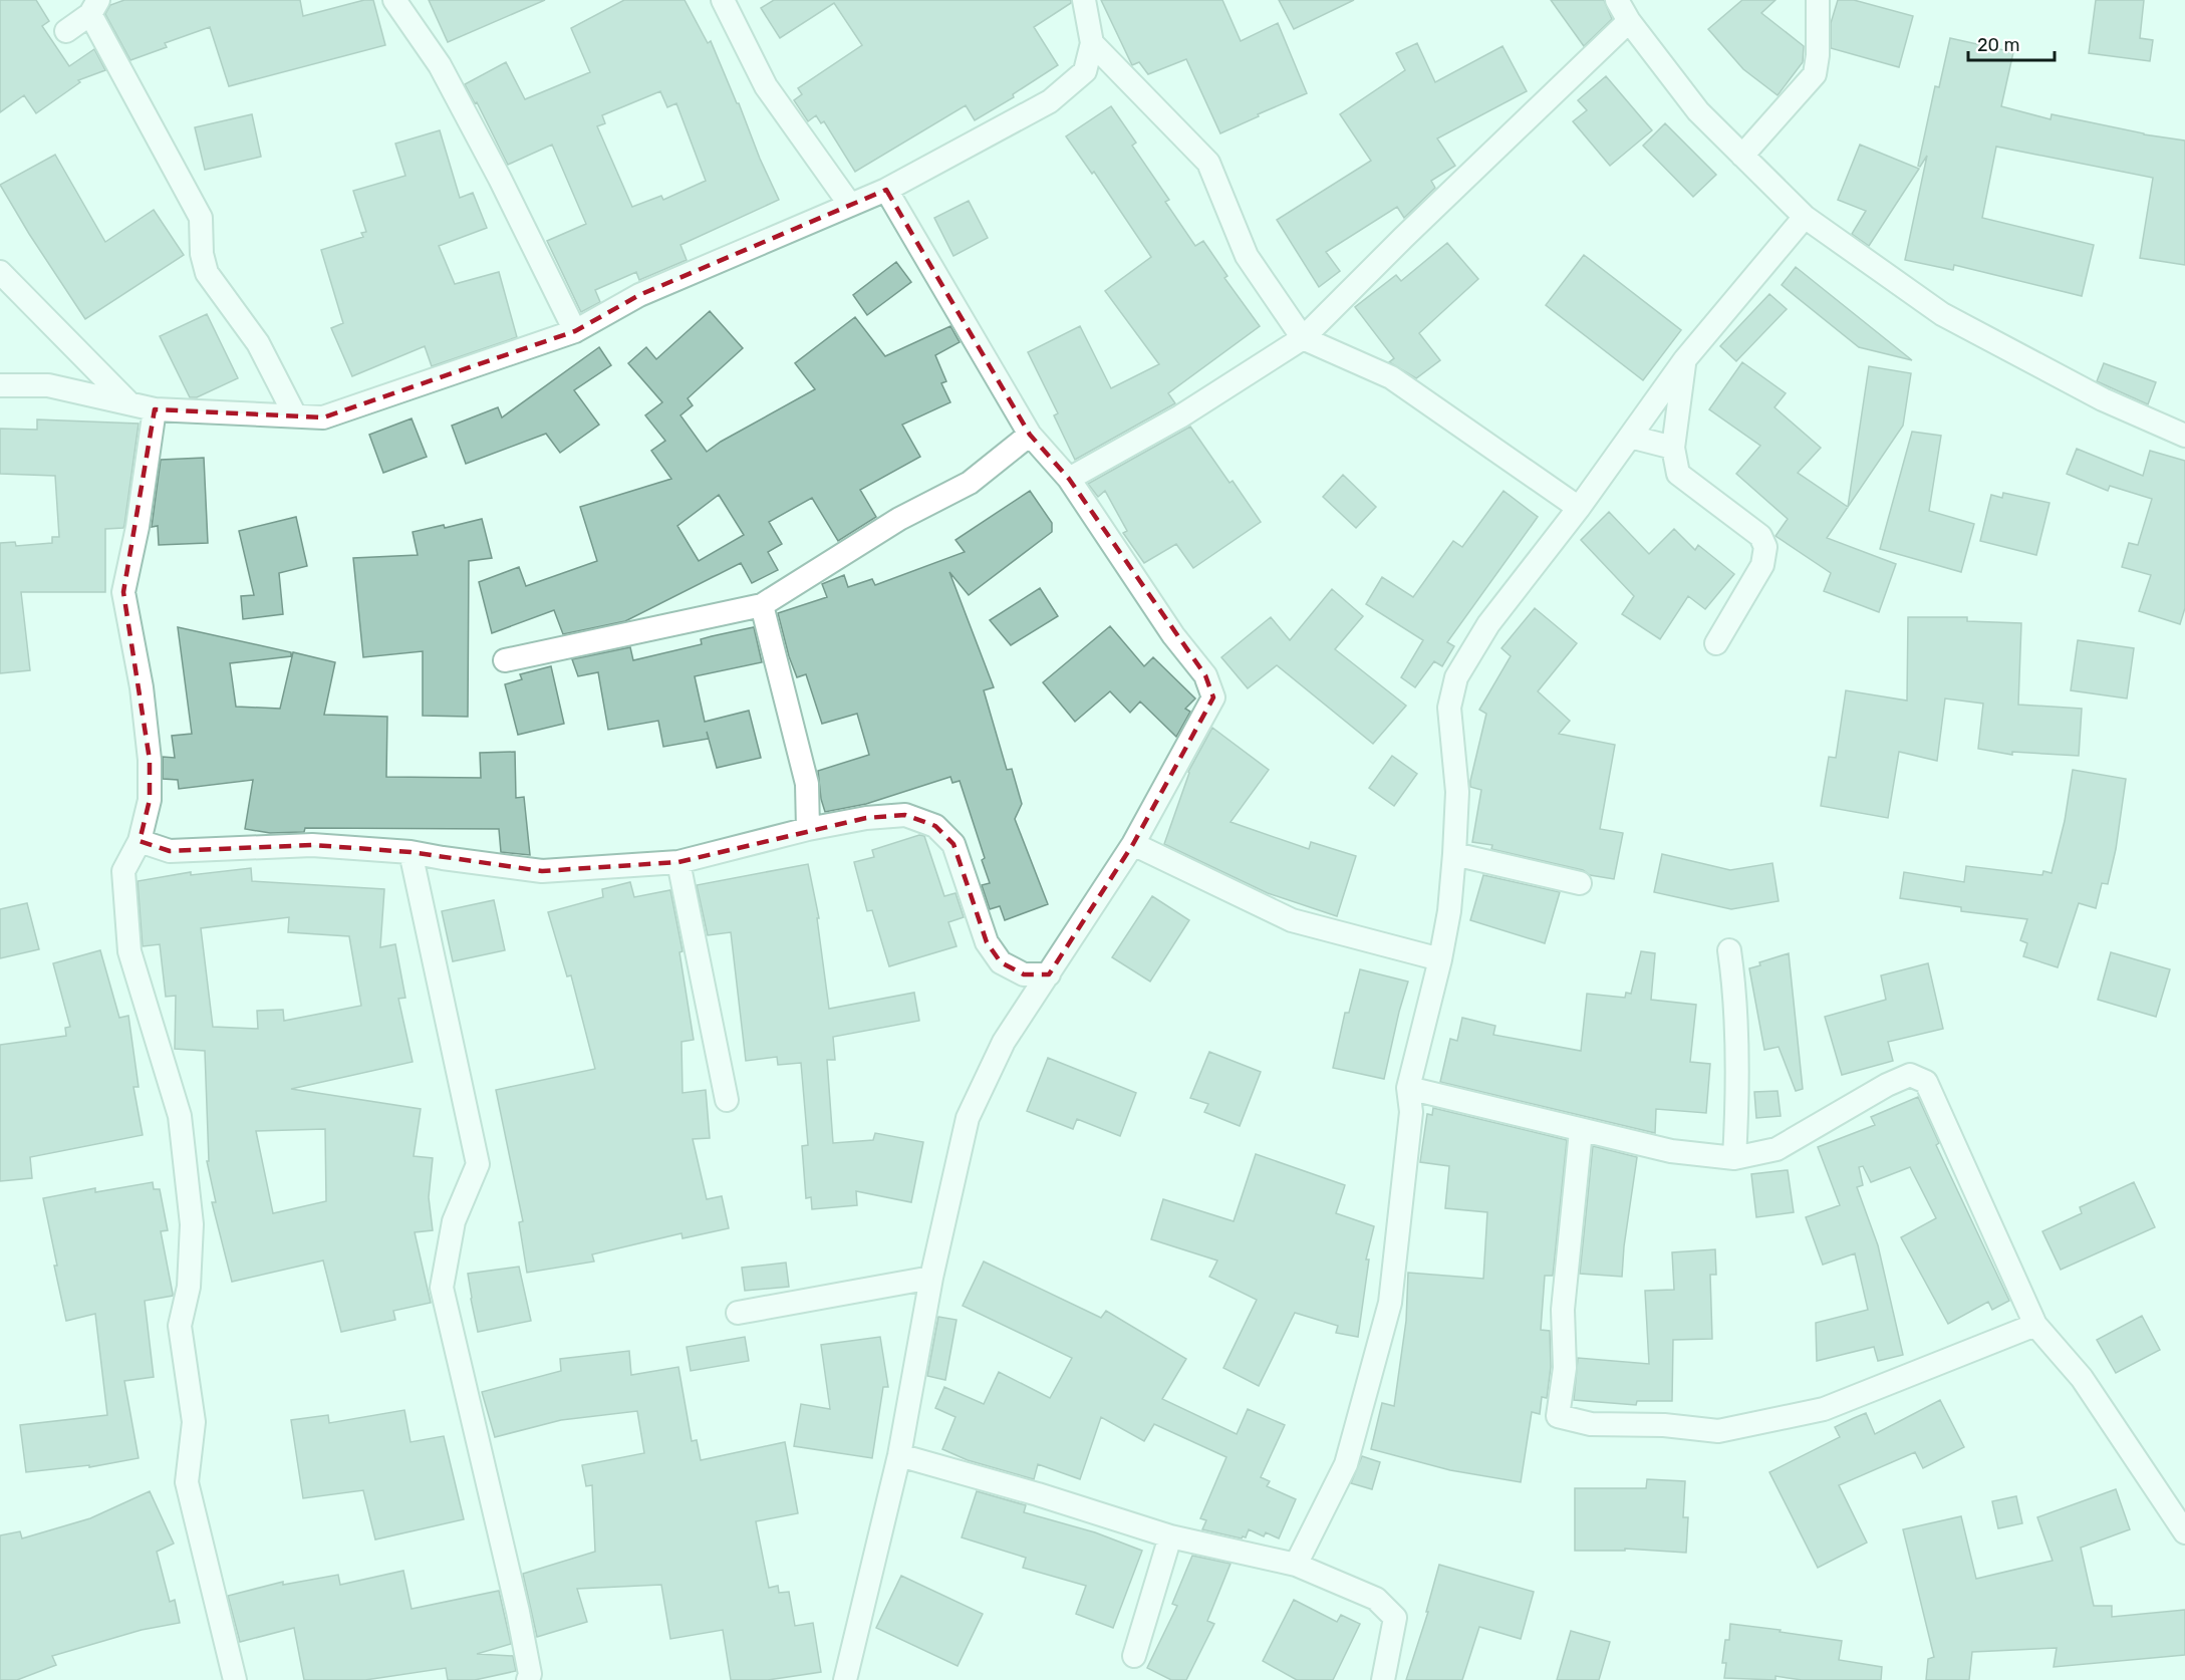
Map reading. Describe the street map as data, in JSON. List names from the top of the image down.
{
  "scale_bar": "20 m"
}
